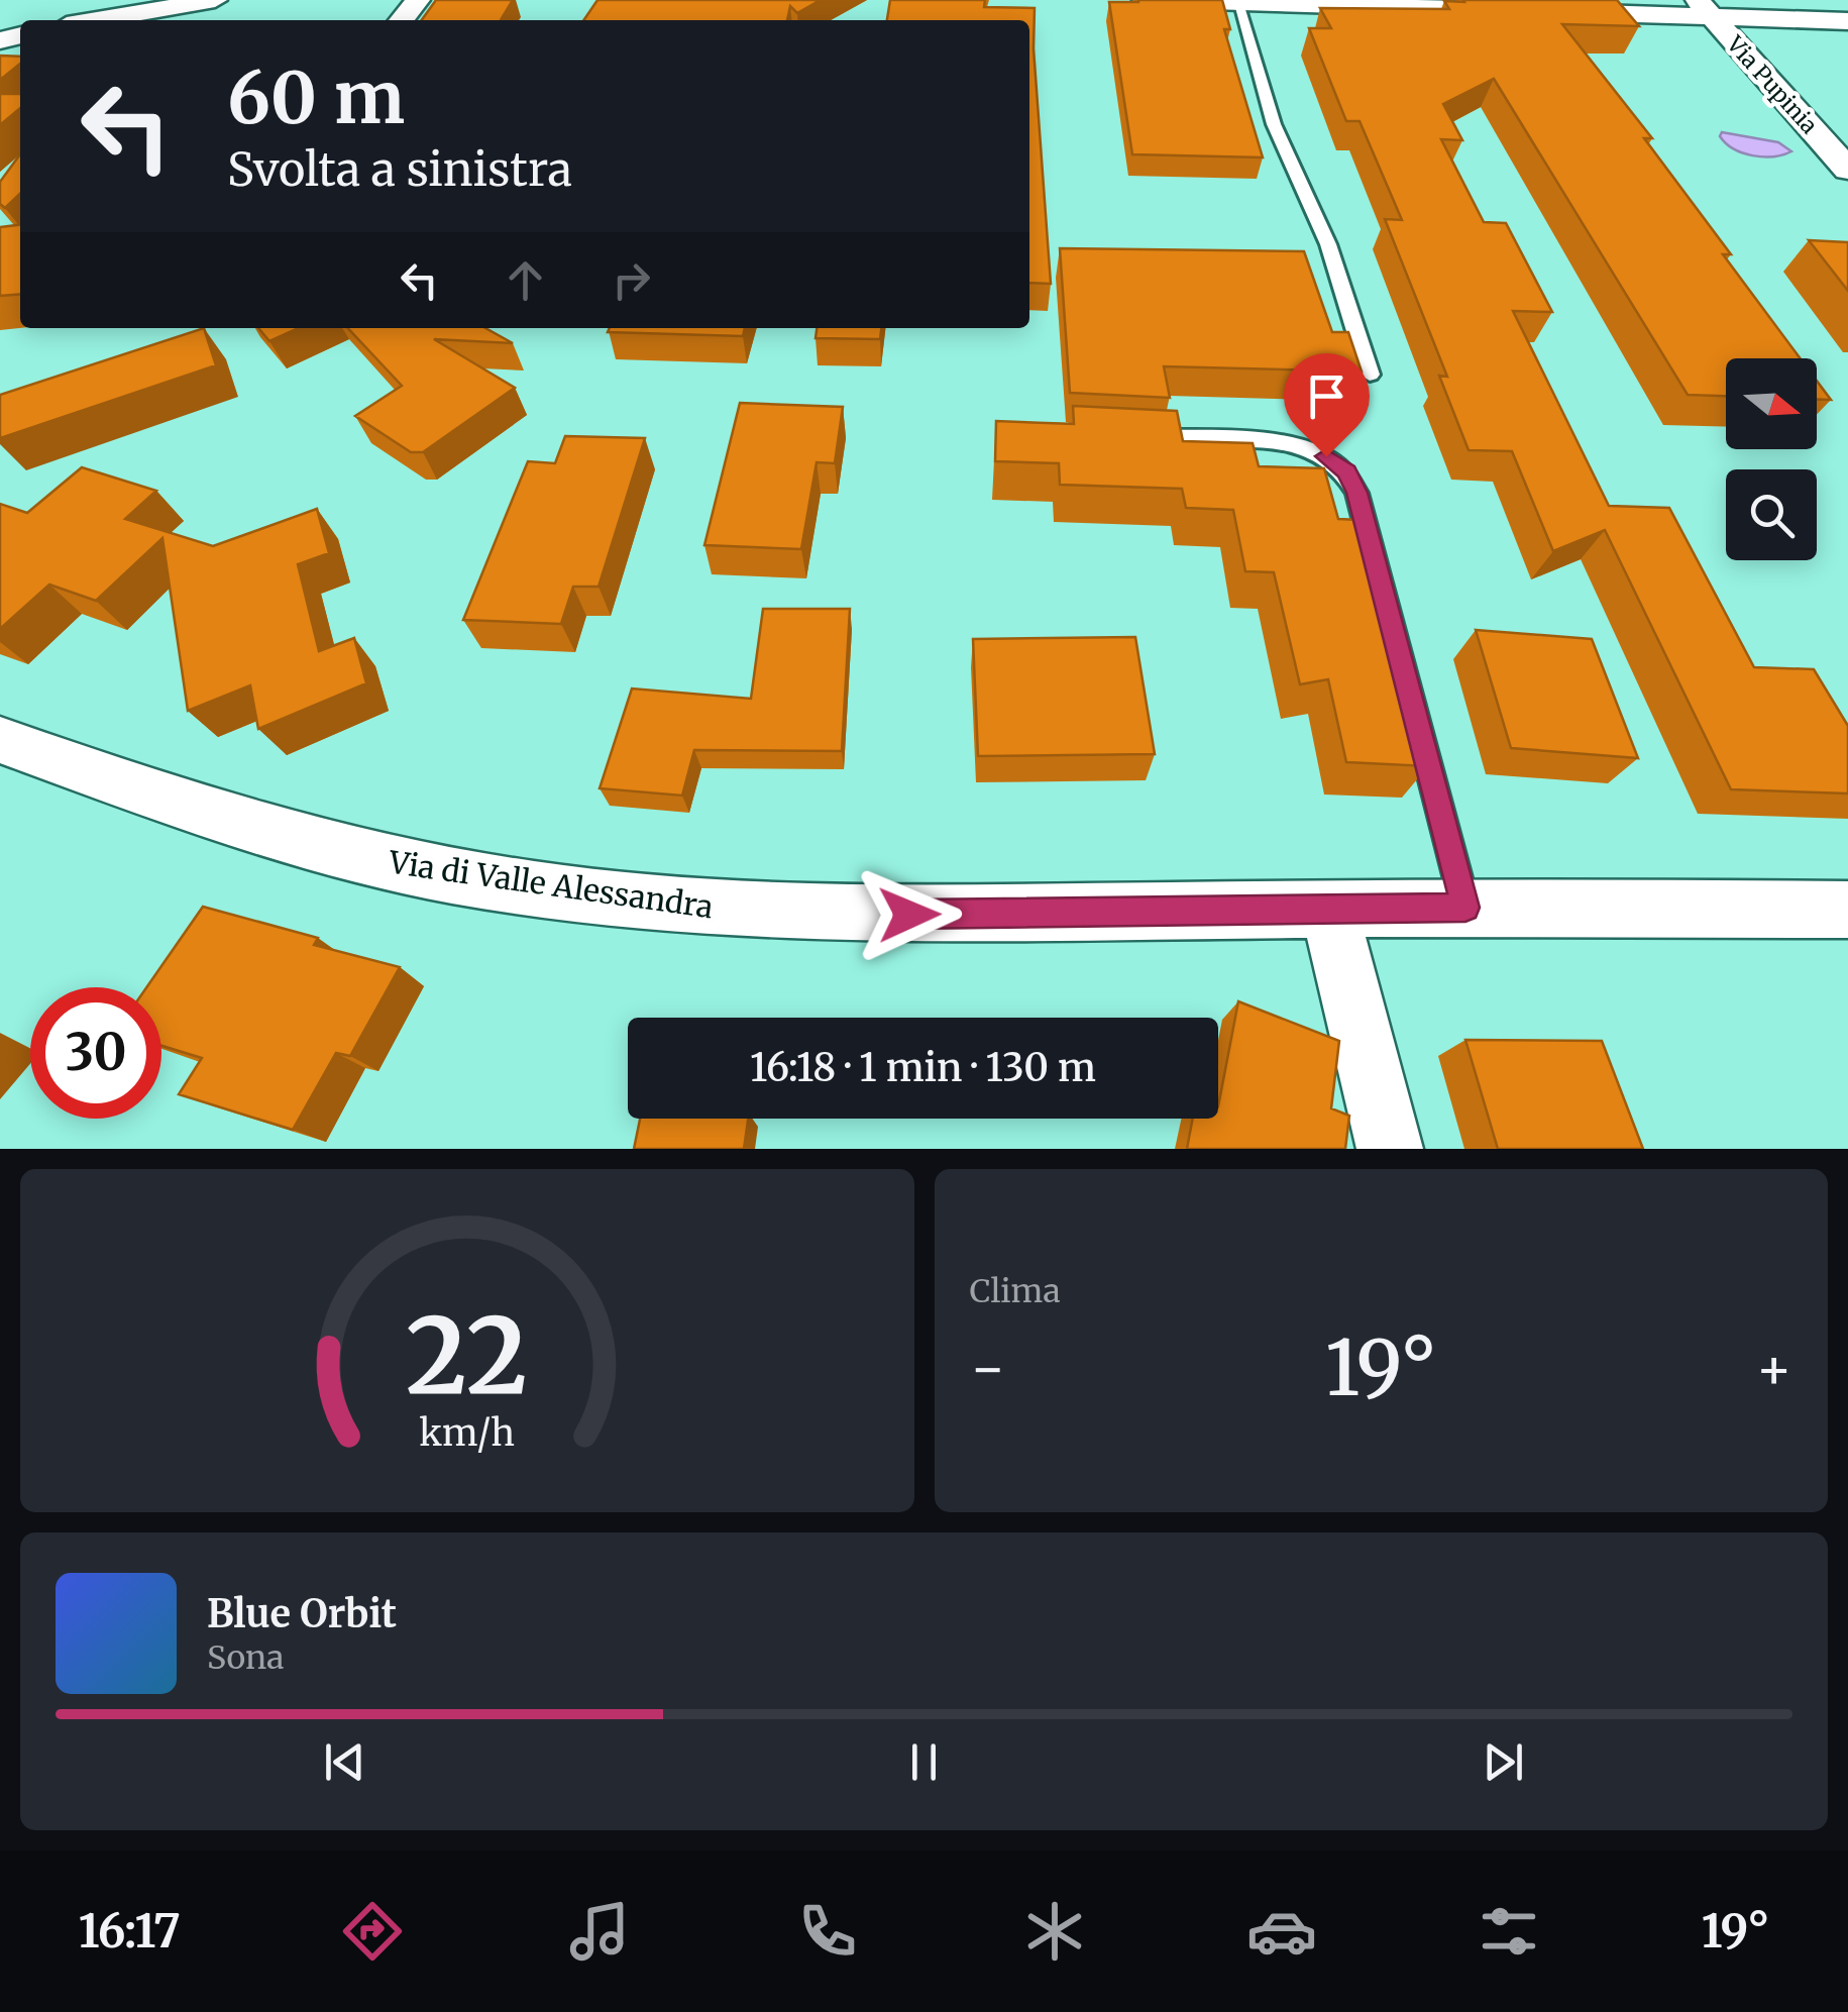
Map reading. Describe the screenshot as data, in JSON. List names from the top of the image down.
{
  "streets": {
    "street": ["Via Pupinia", "Via di Valle Alessandra"]
  },
  "north": "right",
  "page": {
    "turn": ["60 m", "Svolta a sinistra"],
    "limit": "30",
    "trip": "16:18 · 1 min · 130 m",
    "tile": "Clima",
    "heat": ["−", "19°", "+"],
    "song": ["Blue Orbit", "Sona"],
    "tabs": ["16:17", "19°"],
    "gauge": ["22", "km/h"]
  }
}
